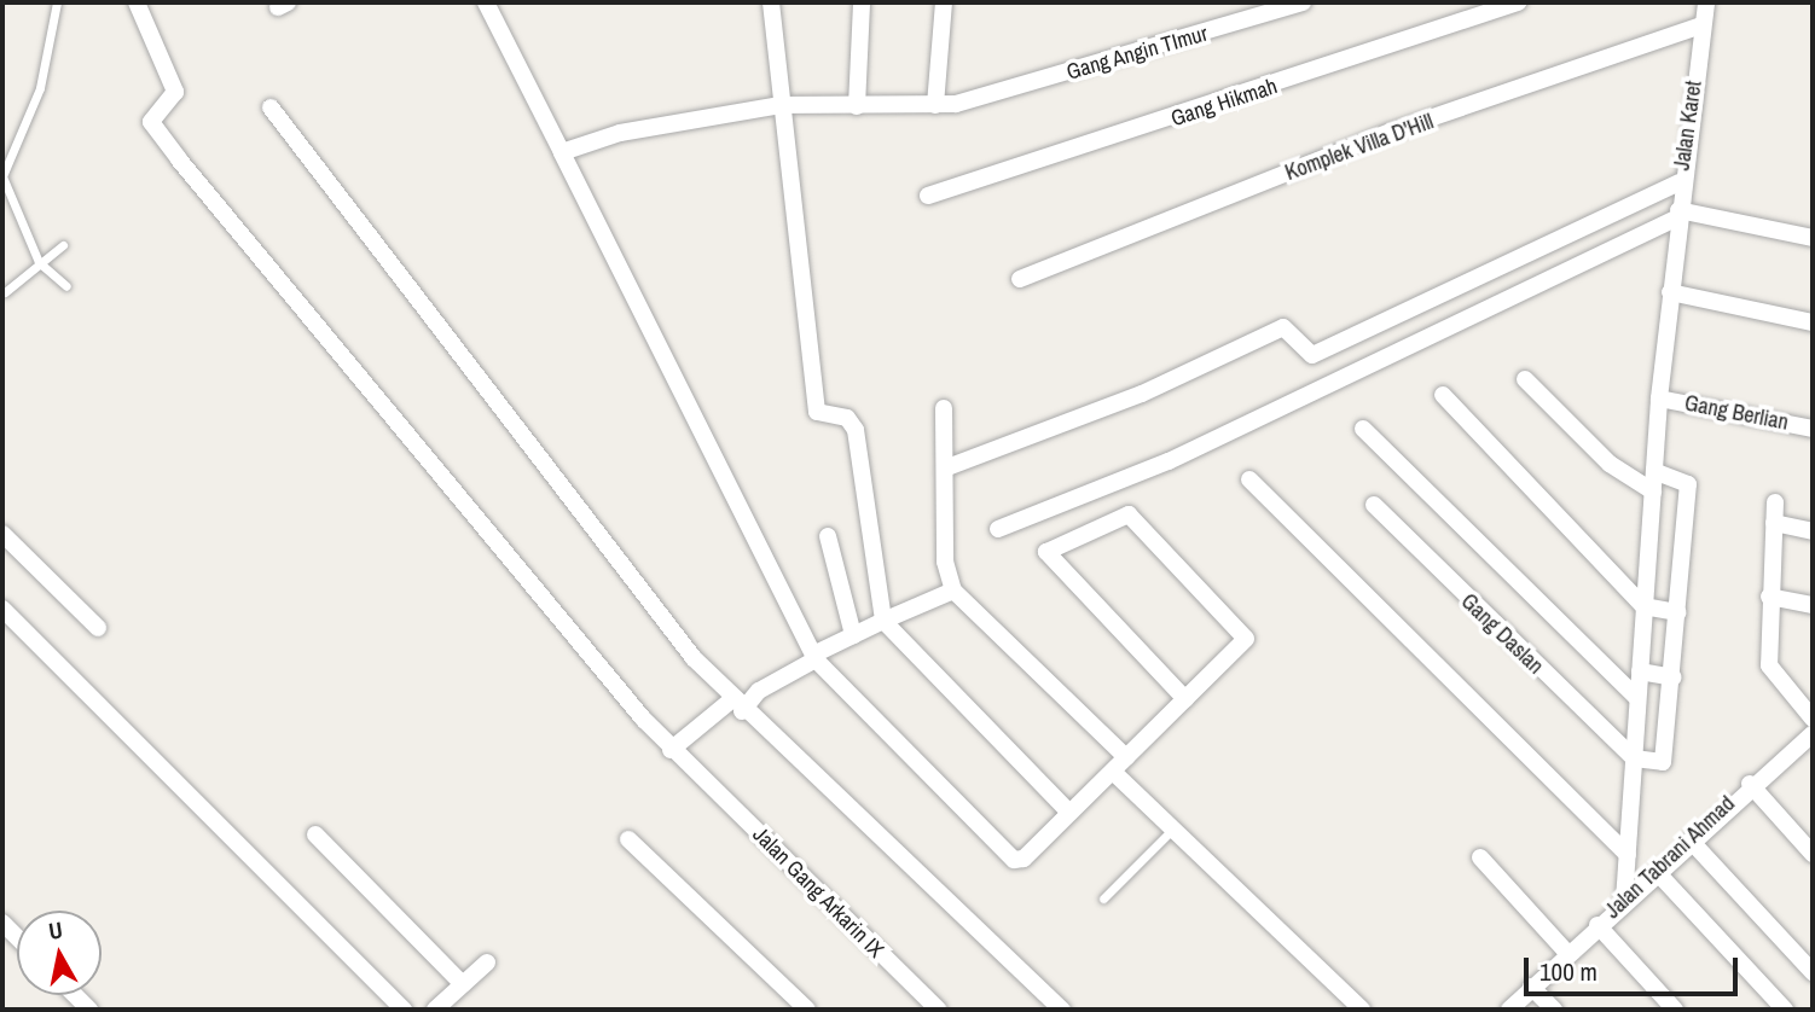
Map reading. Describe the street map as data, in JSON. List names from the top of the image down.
{
  "streets": {
    "street": [
      "Gang Angin TImur",
      "Gang Hikmah",
      "Jalan Karet",
      "Komplek Villa D'Hill",
      "Gang Berlian",
      "Gang Daslan",
      "Jalan Tabrani Ahmad",
      "Jalan Gang Arkarin IX"
    ]
  },
  "crossings": [
    ["Jalan Karet", "Komplek Villa D'Hill"],
    ["Jalan Karet", "Gang Berlian"],
    ["Jalan Karet", "Gang Daslan"],
    ["Jalan Karet", "Jalan Tabrani Ahmad"]
  ],
  "scale_bar": "100 m",
  "north": "top"
}
